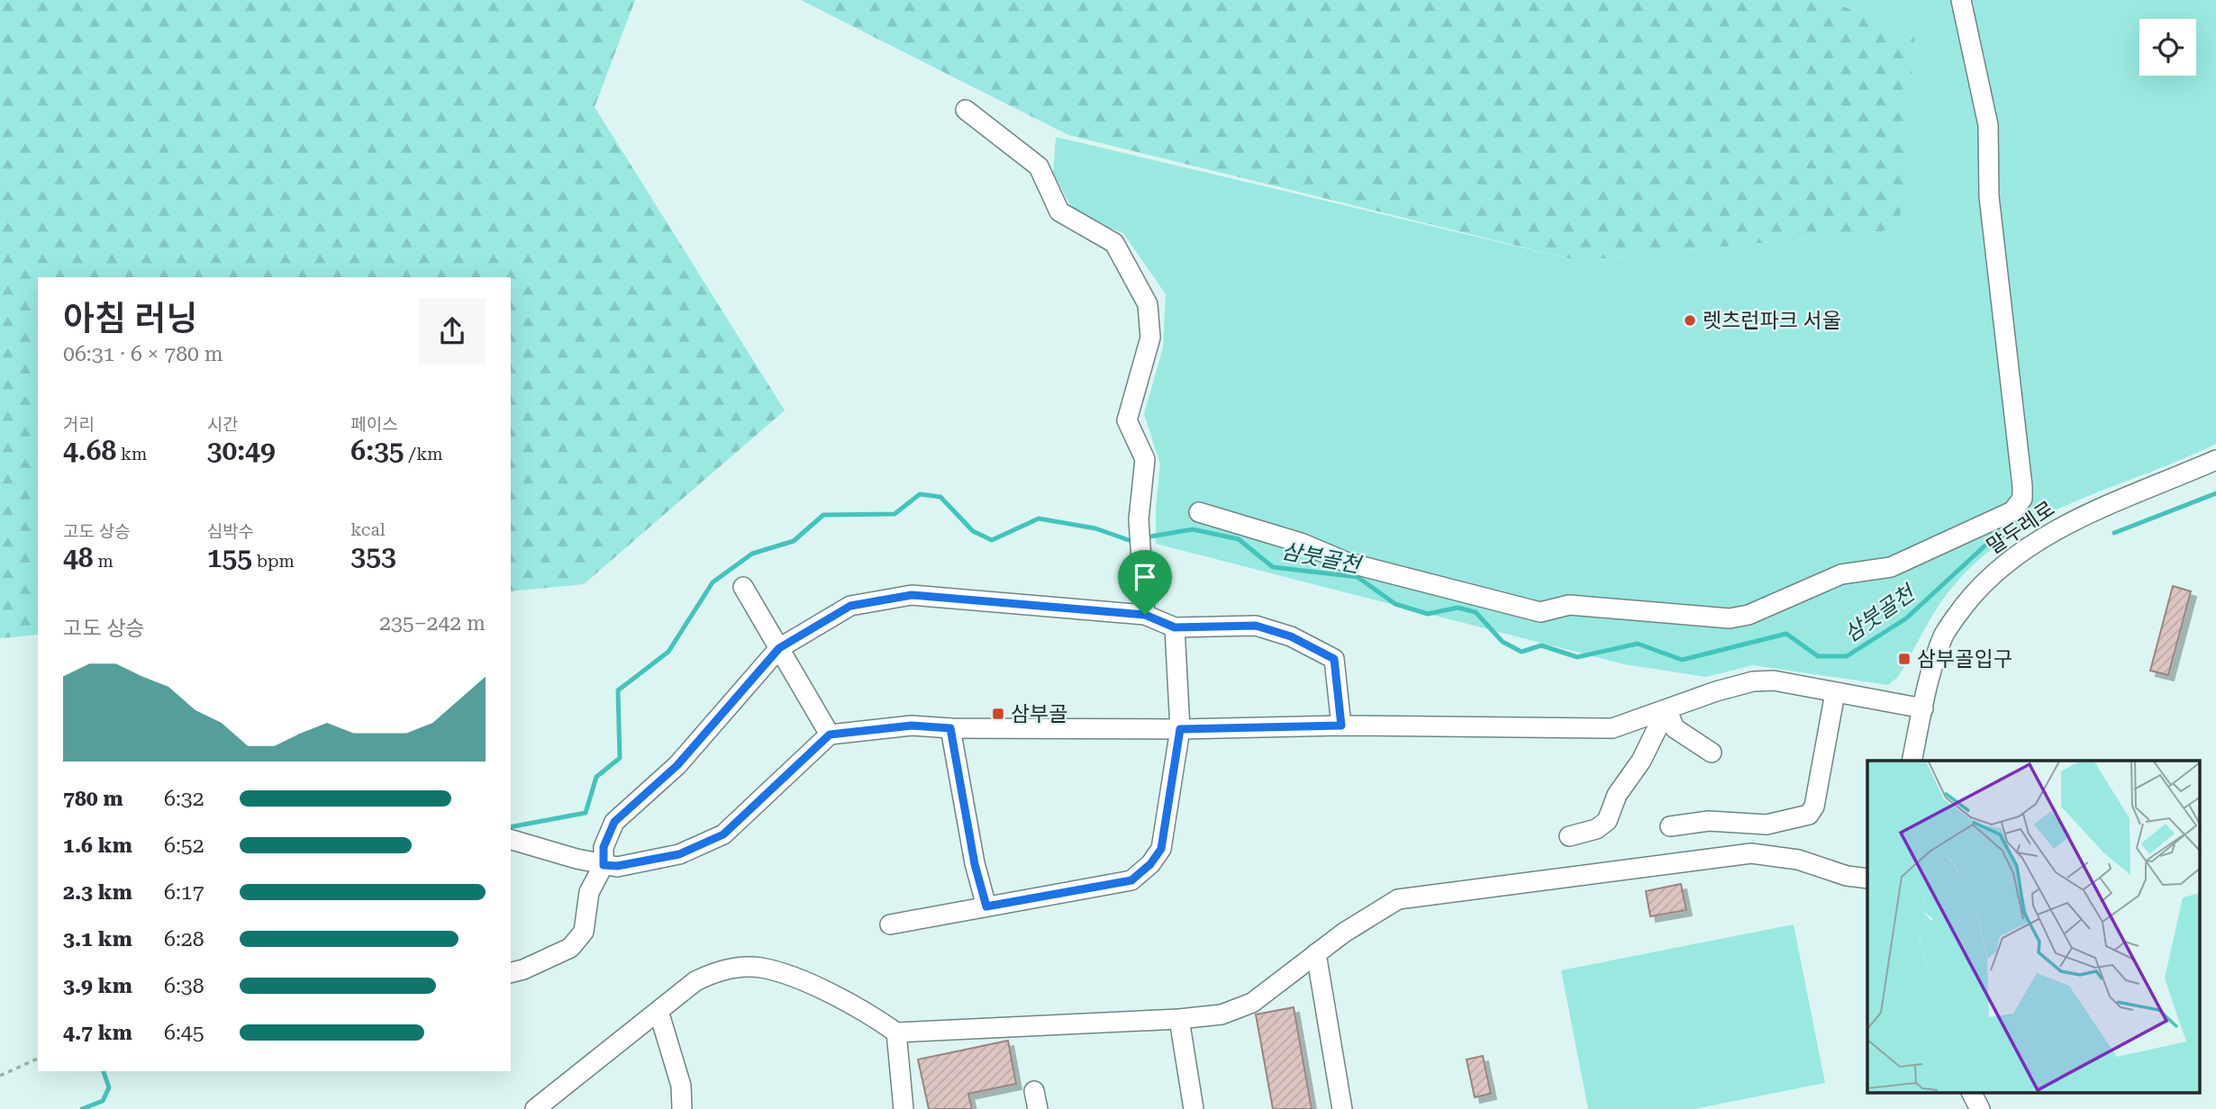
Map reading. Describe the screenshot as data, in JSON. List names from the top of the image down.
{
  "streets": {
    "street": ["말두레로"]
  },
  "water": ["삼붓골천"],
  "places": {
    "other": ["렛츠런파크 서울"],
    "transit": ["삼부골입구", "삼부골"]
  },
  "page": {
    "heading": ["아침 러닝", "06:31 · 6 × 780 m"],
    "stats": [
      ["거리", "4.68 km"],
      ["시간", "30:49"],
      ["페이스", "6:35 /km"],
      ["고도 상승", "48 m"],
      ["심박수", "155 bpm"],
      ["kcal", "353"]
    ],
    "chart": ["고도 상승", "235–242 m"],
    "list": [
      {
        "name": "780 m",
        "note": "6:32"
      },
      {
        "name": "1.6 km",
        "note": "6:52"
      },
      {
        "name": "2.3 km",
        "note": "6:17"
      },
      {
        "name": "3.1 km",
        "note": "6:28"
      },
      {
        "name": "3.9 km",
        "note": "6:38"
      },
      {
        "name": "4.7 km",
        "note": "6:45"
      }
    ]
  }
}
